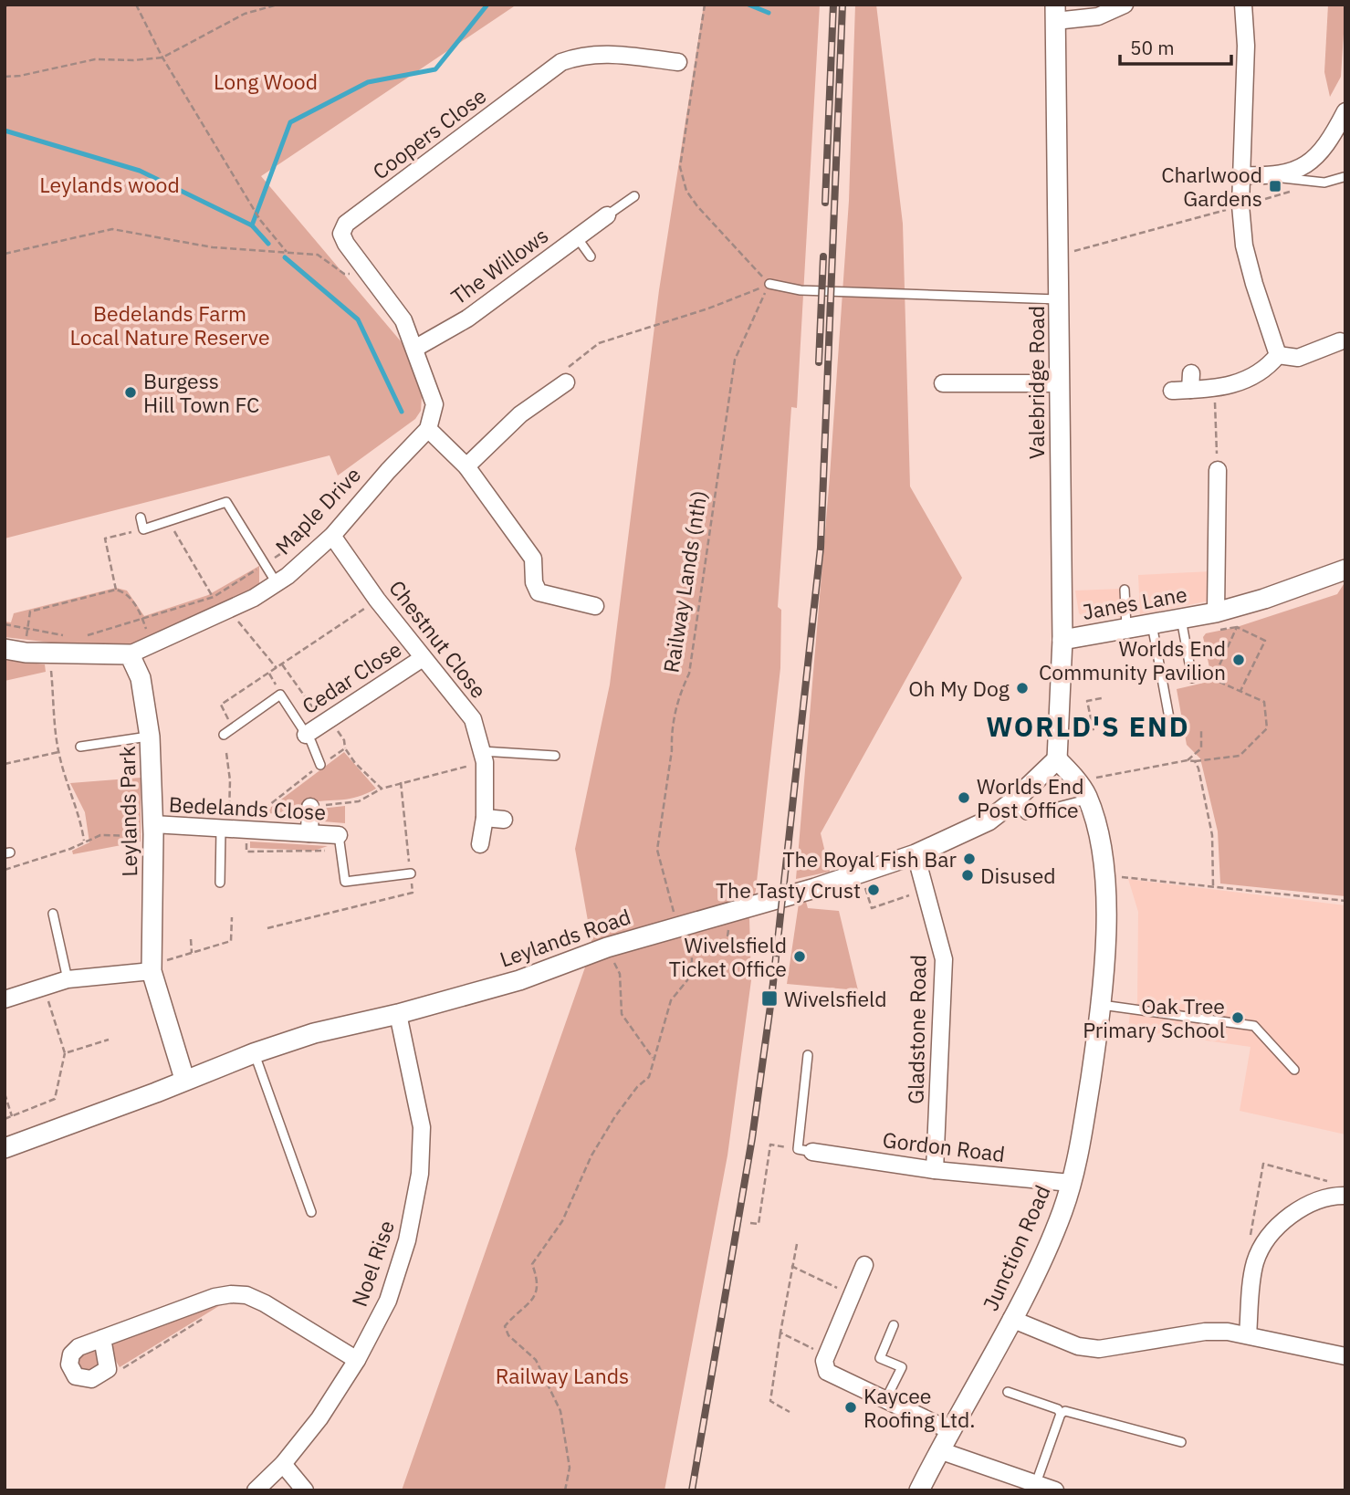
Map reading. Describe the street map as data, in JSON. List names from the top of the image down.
{
  "streets": {
    "street": [
      "Coopers Close",
      "The Willows",
      "Valebridge Road",
      "Maple Drive",
      "Janes Lane",
      "Chestnut Close",
      "Cedar Close",
      "Bedelands Close",
      "Leylands Park",
      "Leylands Road",
      "Gladstone Road",
      "Gordon Road",
      "Junction Road",
      "Noel Rise"
    ],
    "path": ["Railway Lands (nth)"]
  },
  "crossings": [
    ["Coopers Close", "The Willows"],
    ["Valebridge Road", "Janes Lane"],
    ["Valebridge Road", "Leylands Road"],
    ["Maple Drive", "Chestnut Close"],
    ["Maple Drive", "Leylands Park"],
    ["Railway Lands (nth)", "Leylands Road"],
    ["Chestnut Close", "Cedar Close"],
    ["Bedelands Close", "Leylands Park"],
    ["Leylands Park", "Leylands Road"],
    ["Leylands Road", "Gladstone Road"],
    ["Leylands Road", "Noel Rise"],
    ["Gladstone Road", "Gordon Road"],
    ["Gordon Road", "Junction Road"]
  ],
  "districts": ["WORLD'S END"],
  "parks": [
    "Long Wood",
    "Leylands wood",
    "Bedelands Farm Local Nature Reserve",
    "Railway Lands"
  ],
  "places": {
    "transit": ["Charlwood Gardens", "Wivelsfield"],
    "other": [
      "Burgess Hill Town FC",
      "Worlds End Community Pavilion",
      "Oh My Dog",
      "Worlds End Post Office",
      "The Royal Fish Bar",
      "Disused",
      "The Tasty Crust",
      "Wivelsfield Ticket Office",
      "Oak Tree Primary School",
      "Kaycee Roofing Ltd."
    ]
  },
  "scale_bar": "50 m"
}
